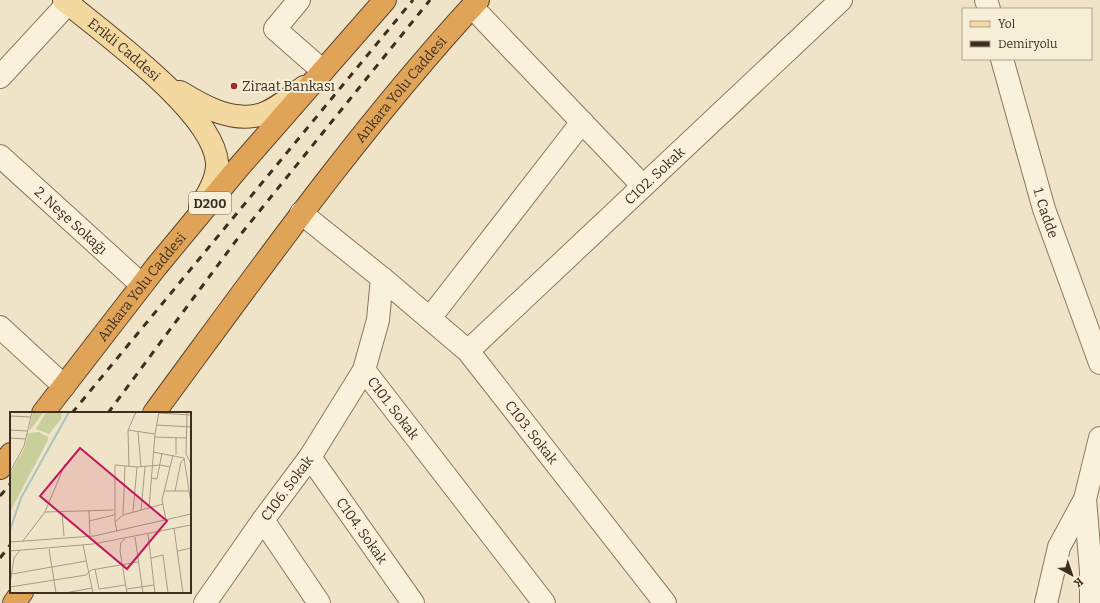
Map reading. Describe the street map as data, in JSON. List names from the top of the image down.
{
  "streets": {
    "highway": ["Ankara Yolu Caddesi", "D200"],
    "main road": ["Erikli Caddesi"],
    "street": [
      "C102. Sokak",
      "1. Cadde",
      "2. Neşe Sokağı",
      "C101. Sokak",
      "C103. Sokak",
      "C106. Sokak",
      "C104. Sokak"
    ]
  },
  "crossings": [
    ["Ankara Yolu Caddesi", "2. Neşe Sokağı"],
    ["C102. Sokak", "C103. Sokak"],
    ["C101. Sokak", "C103. Sokak"],
    ["C101. Sokak", "C106. Sokak"],
    ["C106. Sokak", "C104. Sokak"]
  ],
  "places": ["Ziraat Bankası"],
  "legend": ["Yol", "Demiryolu"],
  "north": "bottom right"
}
